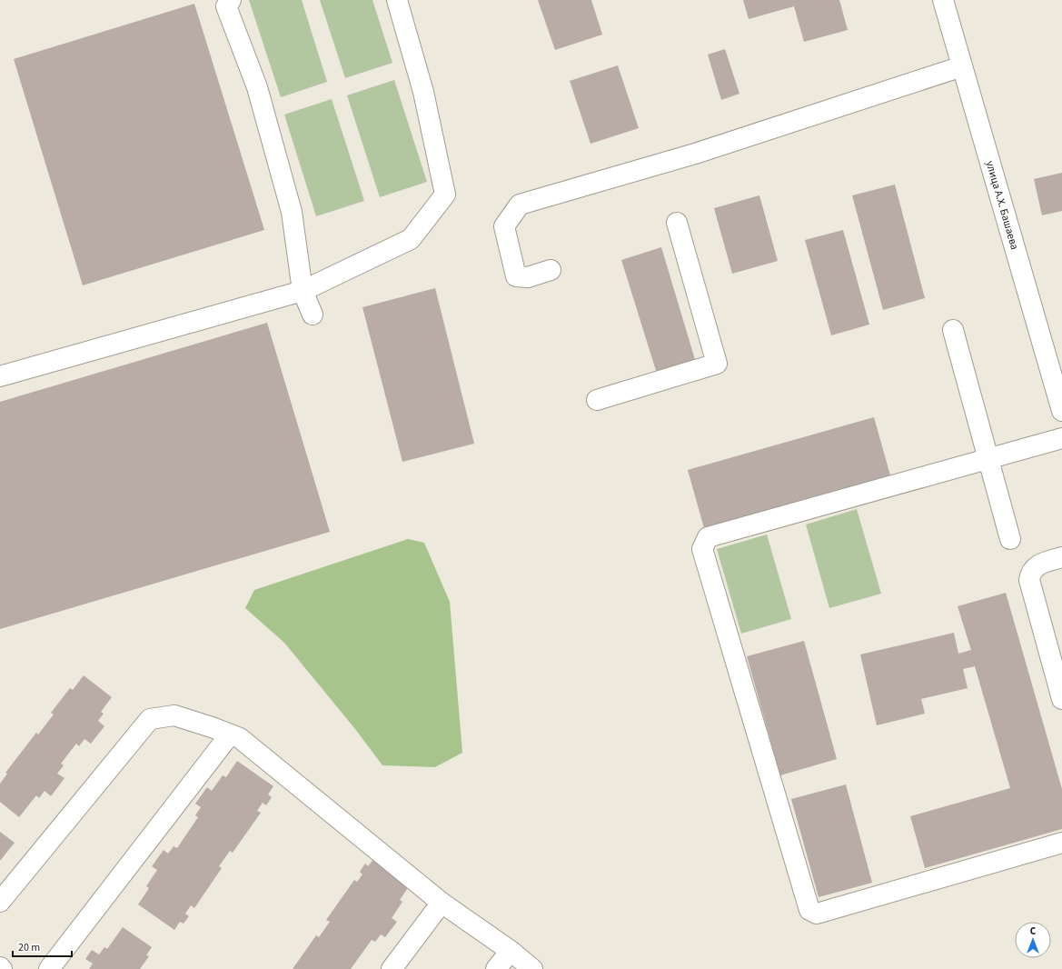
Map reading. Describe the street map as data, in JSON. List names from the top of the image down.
{
  "streets": {
    "street": ["улица А.Х. Башаева"]
  },
  "scale_bar": "20 m",
  "north": "top"
}
